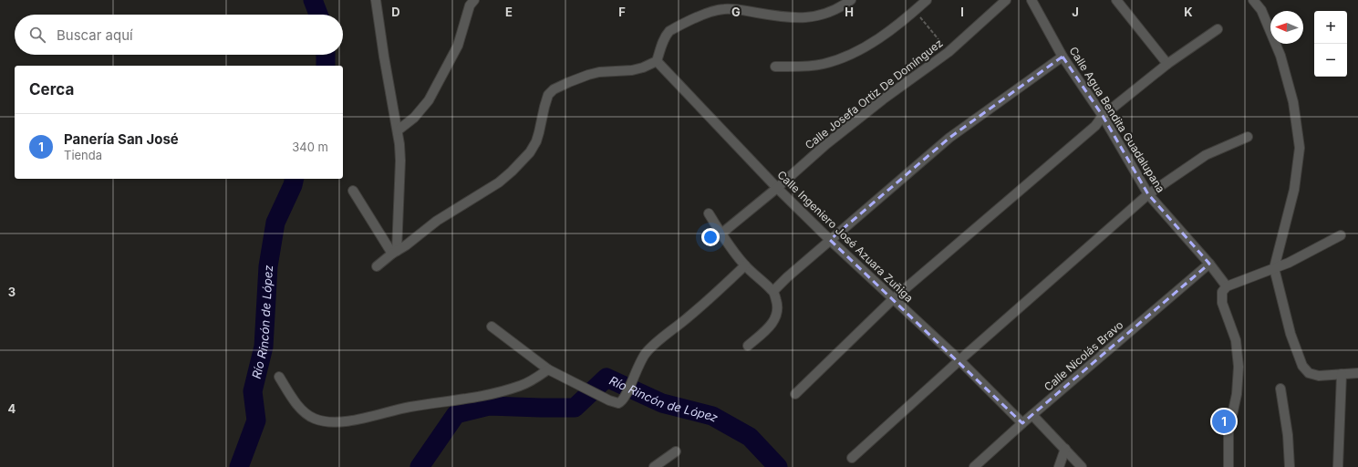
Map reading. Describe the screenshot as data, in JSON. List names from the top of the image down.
{
  "streets": {
    "street": [
      "Calle Josefa Ortiz De Domínguez",
      "Calle Agua Bendita Guadalupana",
      "Calle Ingeniero José Azuara Zuñiga",
      "Calle Nicolás Bravo"
    ]
  },
  "crossings": [
    ["Calle Josefa Ortiz De Domínguez", "Calle Ingeniero José Azuara Zuñiga"],
    ["Calle Agua Bendita Guadalupana", "Calle Nicolás Bravo"],
    ["Calle Ingeniero José Azuara Zuñiga", "Calle Nicolás Bravo"]
  ],
  "water": ["Río Rincón de López"],
  "north": "left",
  "page": {
    "map_buttons": ["+", "−"],
    "search": "Buscar aquí",
    "heading": "Cerca",
    "list": [
      {
        "mark": "1",
        "name": "Panería San José",
        "note": "Tienda",
        "value": "340 m"
      }
    ],
    "pins": "1"
  },
  "grid": {
    "columns": [
      "D",
      "E",
      "F",
      "G",
      "H",
      "I",
      "J",
      "K"
    ],
    "rows": ["3", "4"]
  }
}
